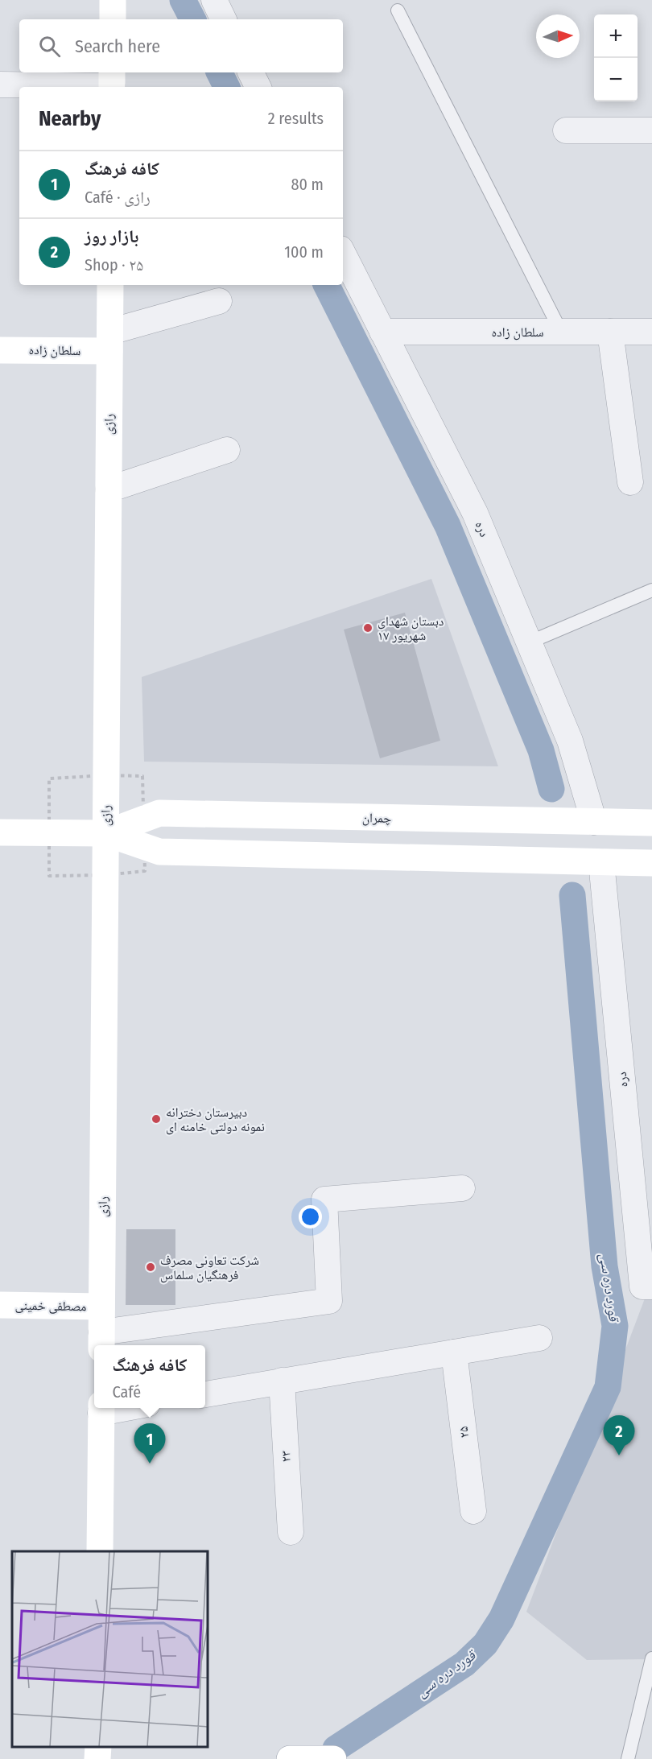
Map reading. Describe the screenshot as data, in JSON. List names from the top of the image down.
{
  "streets": {
    "street": [
      "سلطان زاده",
      "رازی",
      "دره",
      "چمران",
      "مصطفی خمینی",
      "۲۵",
      "۲۳"
    ]
  },
  "crossings": [
    ["سلطان زاده", "رازی"],
    ["سلطان زاده", "دره"],
    ["رازی", "چمران"],
    ["رازی", "مصطفی خمینی"],
    ["دره", "چمران"]
  ],
  "water": ["قورد دره سی"],
  "places": ["دبستان شهدای ۱۷ شهریور", "دبیرستان دخترانه نمونه دولتی خامنه ای", "شرکت تعاونی مصرف فرهنگیان سلماس"],
  "north": "right",
  "page": {
    "map_buttons": ["+", "−"],
    "search": "Search here",
    "heading": ["Nearby", "2 results"],
    "list": [
      {
        "mark": "1",
        "name": "کافه فرهنگ",
        "note": "Café · رازی",
        "value": "80 m"
      },
      {
        "mark": "2",
        "name": "بازار روز",
        "note": "Shop · ۲۵",
        "value": "100 m"
      }
    ],
    "popup": ["کافه فرهنگ", "Café"],
    "pins": ["2", "1"]
  }
}
